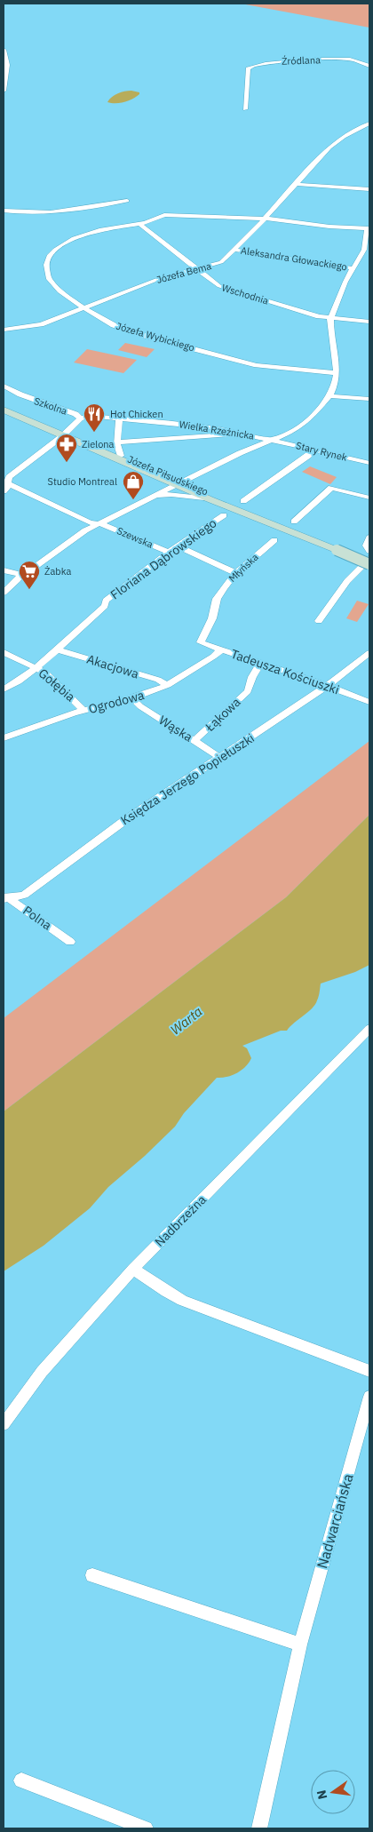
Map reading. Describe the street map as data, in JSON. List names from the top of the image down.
{
  "streets": {
    "street": [
      "Źródlana",
      "Aleksandra Głowackiego",
      "Józefa Bema",
      "Wschodnia",
      "Józefa Wybickiego",
      "Szkolna",
      "Wielka Rzeźnicka",
      "Stary Rynek",
      "Józefa Piłsudskiego",
      "Szewska",
      "Floriana Dąbrowskiego",
      "Młyńska",
      "Akacjowa",
      "Tadeusza Kościuszki",
      "Gołębia",
      "Ogrodowa",
      "Łąkowa",
      "Wąska",
      "Księdza Jerzego Popiełuszki",
      "Polna",
      "Nadbrzeżna",
      "Nadwarciańska"
    ]
  },
  "crossings": [
    ["Aleksandra Głowackiego", "Józefa Bema"],
    ["Józefa Bema", "Wschodnia"],
    ["Józefa Bema", "Józefa Wybickiego"],
    ["Wschodnia", "Józefa Wybickiego"],
    ["Szkolna", "Wielka Rzeźnicka"],
    ["Szkolna", "Józefa Piłsudskiego"],
    ["Szkolna", "Szewska"],
    ["Wielka Rzeźnicka", "Stary Rynek"],
    ["Szewska", "Floriana Dąbrowskiego"],
    ["Floriana Dąbrowskiego", "Akacjowa"],
    ["Floriana Dąbrowskiego", "Gołębia"],
    ["Młyńska", "Tadeusza Kościuszki"],
    ["Akacjowa", "Ogrodowa"],
    ["Tadeusza Kościuszki", "Ogrodowa"],
    ["Tadeusza Kościuszki", "Łąkowa"],
    ["Tadeusza Kościuszki", "Księdza Jerzego Popiełuszki"],
    ["Gołębia", "Ogrodowa"],
    ["Ogrodowa", "Wąska"],
    ["Łąkowa", "Wąska"],
    ["Wąska", "Księdza Jerzego Popiełuszki"],
    ["Księdza Jerzego Popiełuszki", "Polna"]
  ],
  "water": ["Warta"],
  "places": {
    "restaurant": ["Hot Chicken"],
    "pharmacy": ["Zielona"],
    "shop": ["Studio Montreal"],
    "supermarket": ["Żabka"]
  },
  "north": "left"
}
